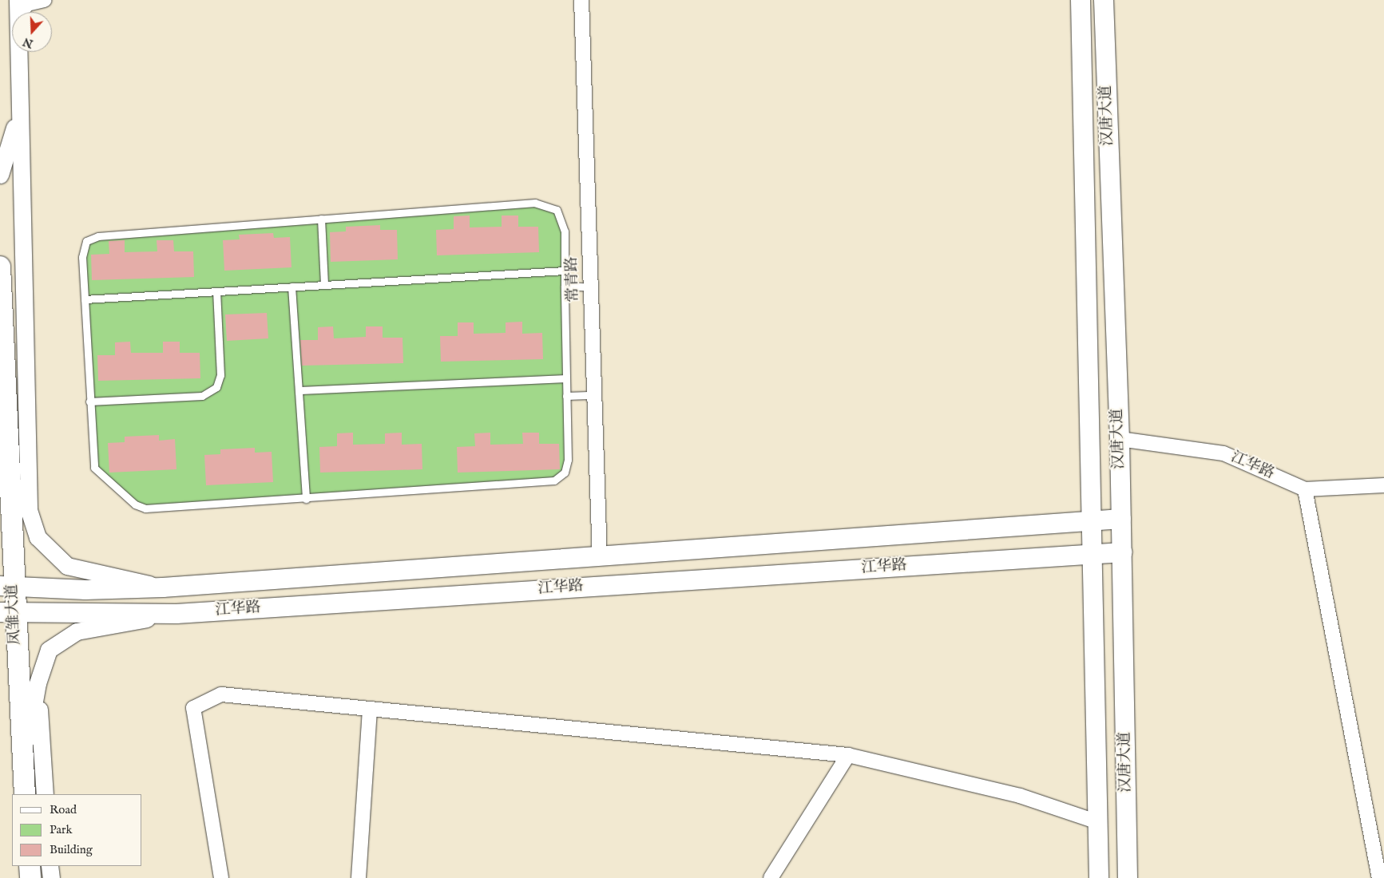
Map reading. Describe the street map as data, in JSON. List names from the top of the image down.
{
  "streets": {
    "main road": ["汉唐大道", "江华路", "凤雏大道"],
    "street": ["常青路"]
  },
  "crossings": [
    ["汉唐大道", "江华路"],
    ["常青路", "江华路"],
    ["江华路", "凤雏大道"]
  ],
  "legend": ["Road", "Park", "Building"],
  "north": "bottom"
}
